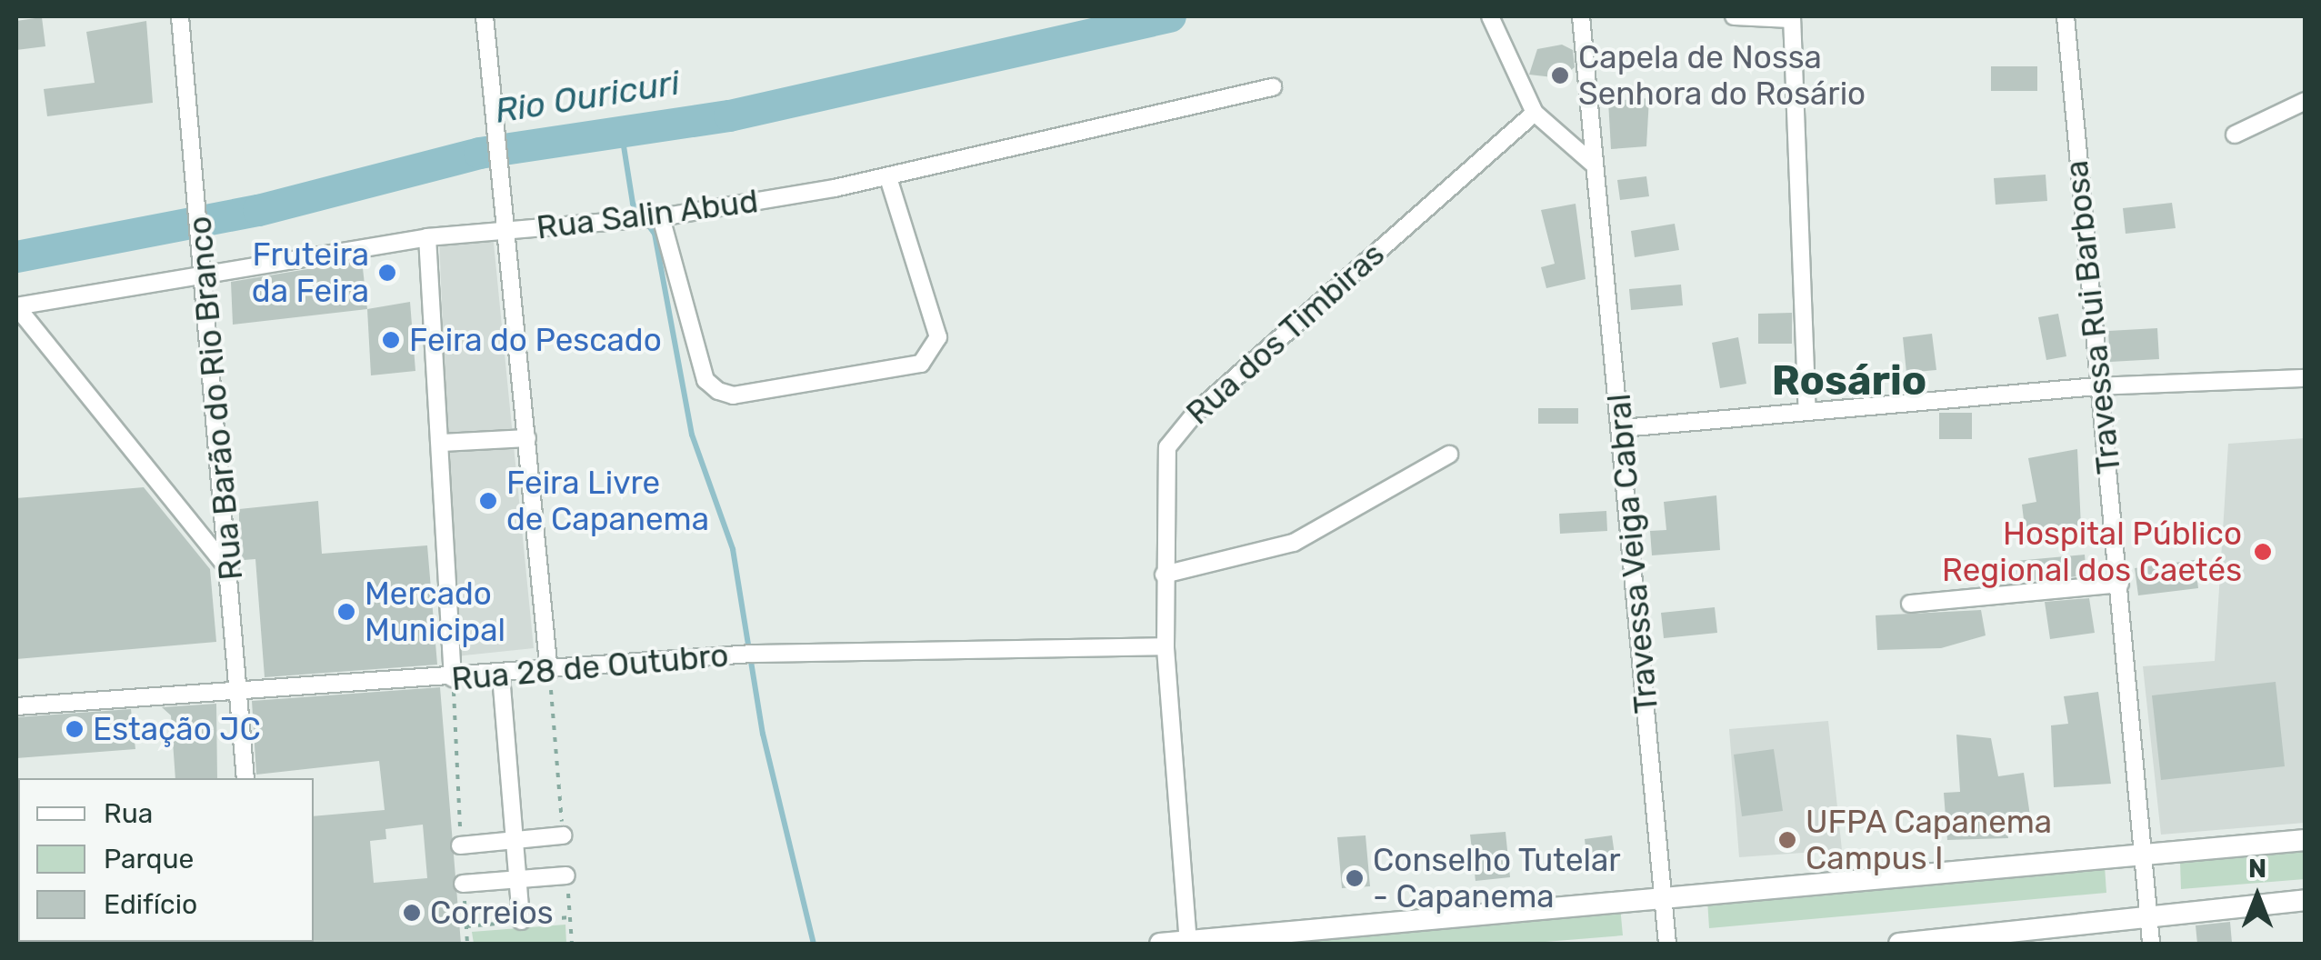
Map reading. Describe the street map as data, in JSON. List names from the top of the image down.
{
  "streets": {
    "street": [
      "Rua Salin Abud",
      "Travessa Rui Barbosa",
      "Rua dos Timbiras",
      "Rua Barão do Rio Branco",
      "Travessa Veiga Cabral",
      "Rua 28 de Outubro"
    ]
  },
  "crossings": [
    ["Rua Salin Abud", "Rua Barão do Rio Branco"],
    ["Rua dos Timbiras", "Rua 28 de Outubro"],
    ["Rua Barão do Rio Branco", "Rua 28 de Outubro"]
  ],
  "districts": ["Rosário"],
  "water": ["Rio Ouricuri"],
  "places": [
    "Capela de Nossa Senhora do Rosário",
    "Fruteira da Feira",
    "Feira do Pescado",
    "Feira Livre de Capanema",
    "Hospital Público Regional dos Caetés",
    "Mercado Municipal",
    "Estação JC",
    "UFPA Capanema Campus I",
    "Conselho Tutelar - Capanema",
    "Correios"
  ],
  "legend": ["Rua", "Parque", "Edifício"],
  "north": "top"
}
